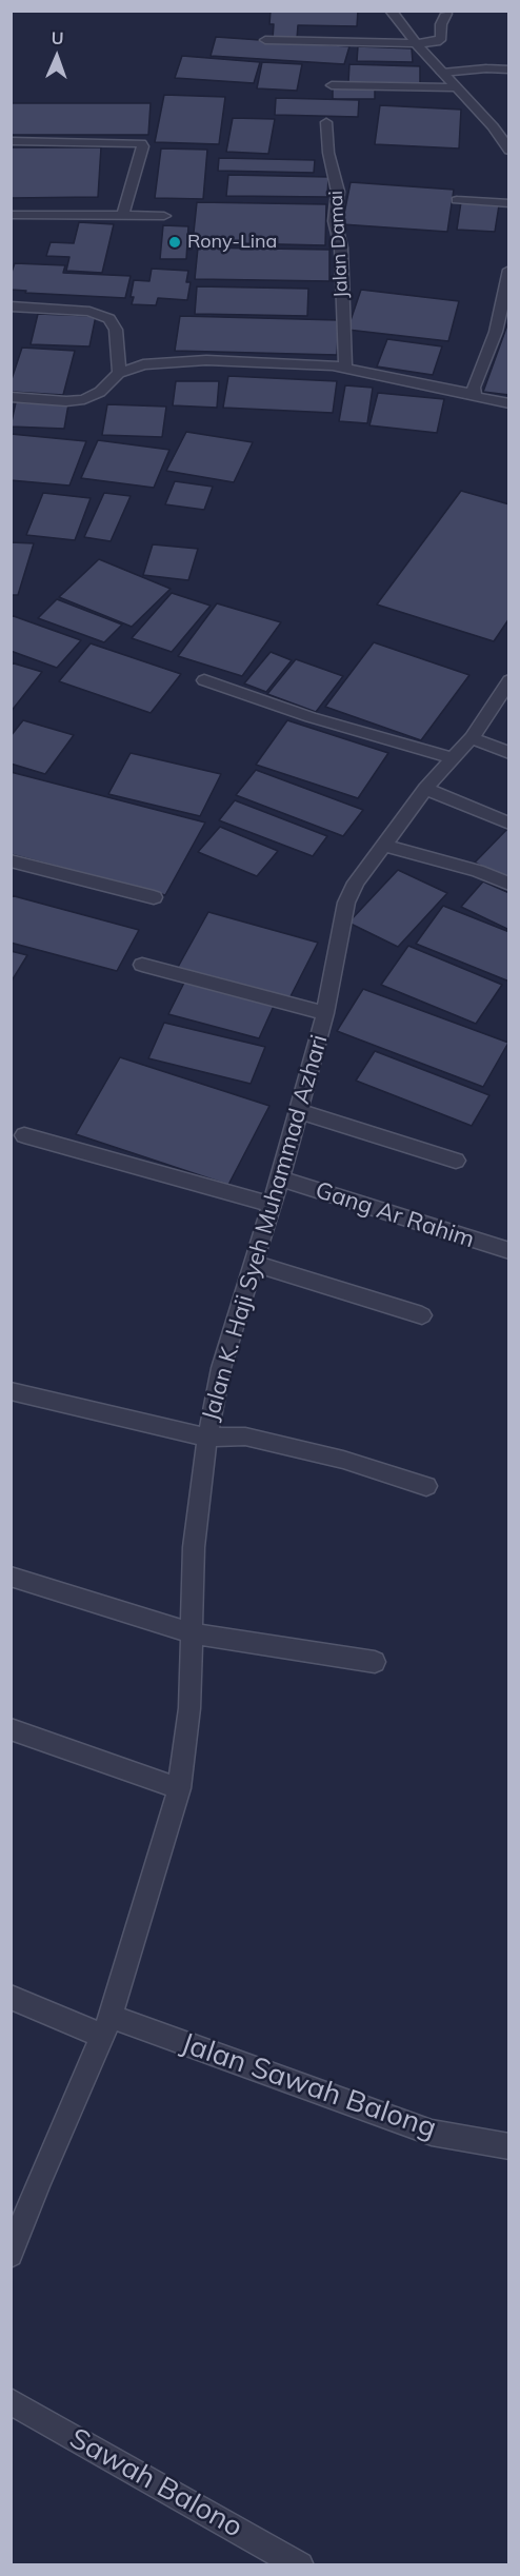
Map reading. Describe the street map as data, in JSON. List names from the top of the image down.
{
  "streets": {
    "street": [
      "Jalan Damai",
      "Gang Ar Rahim",
      "Jalan K. Haji Syeh Muhammad Azhari",
      "Jalan Sawah Balong",
      "Sawah Balono"
    ]
  },
  "crossings": [
    ["Gang Ar Rahim", "Jalan K. Haji Syeh Muhammad Azhari"],
    ["Jalan K. Haji Syeh Muhammad Azhari", "Jalan Sawah Balong"]
  ],
  "places": ["Rony-Lina"],
  "north": "top"
}
